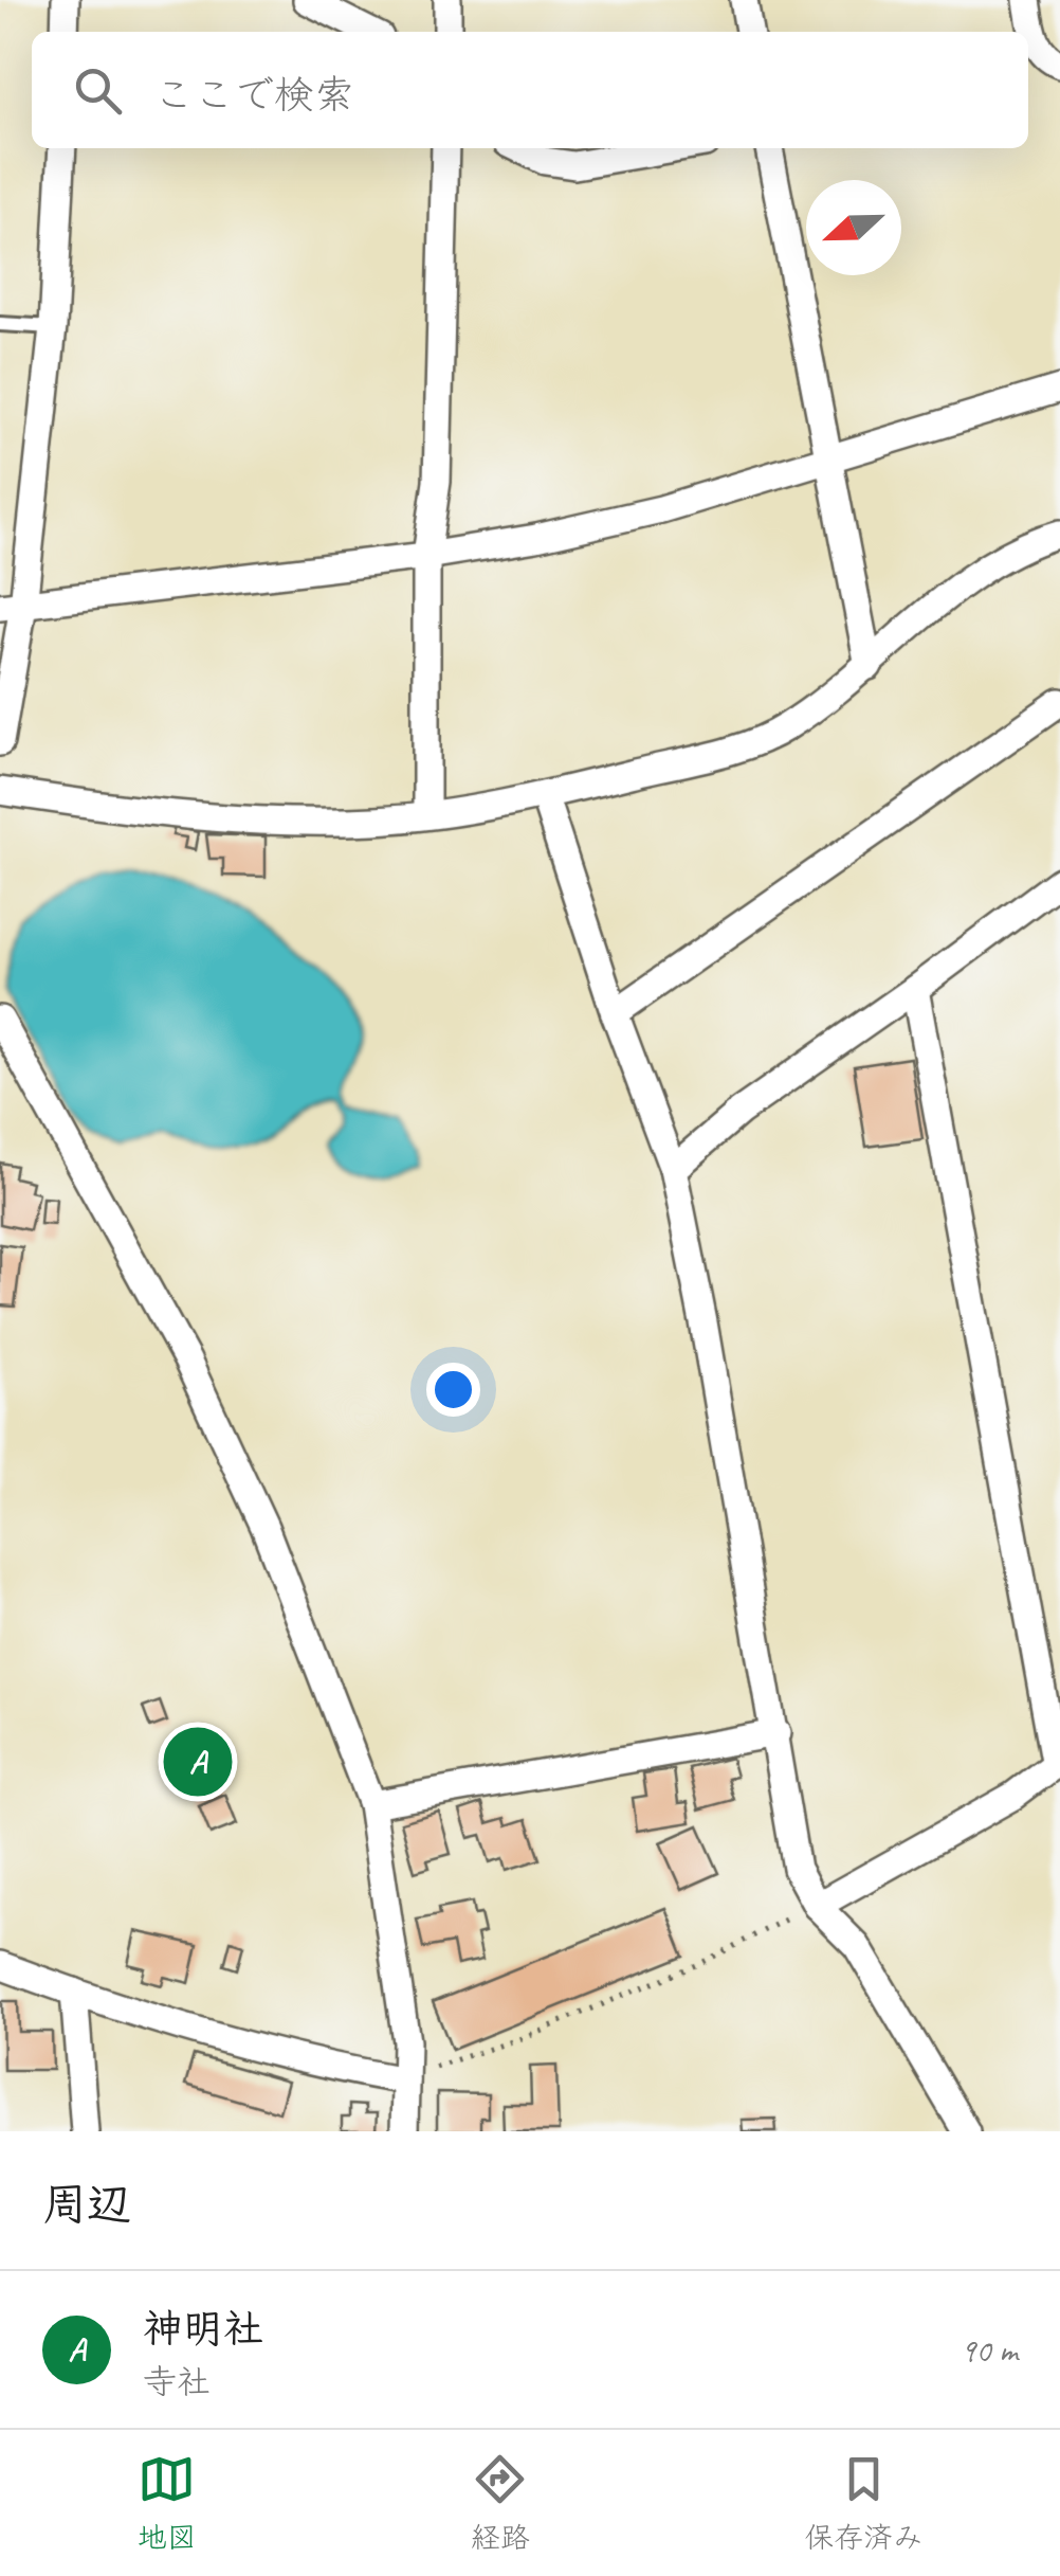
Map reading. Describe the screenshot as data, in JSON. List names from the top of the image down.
{
  "north": "left",
  "page": {
    "search": "ここで検索",
    "pins": "A",
    "heading": "周辺",
    "list": [
      {
        "mark": "A",
        "name": "神明社",
        "note": "寺社",
        "value": "90 m"
      }
    ],
    "nav": ["地図", "経路", "保存済み"]
  }
}
